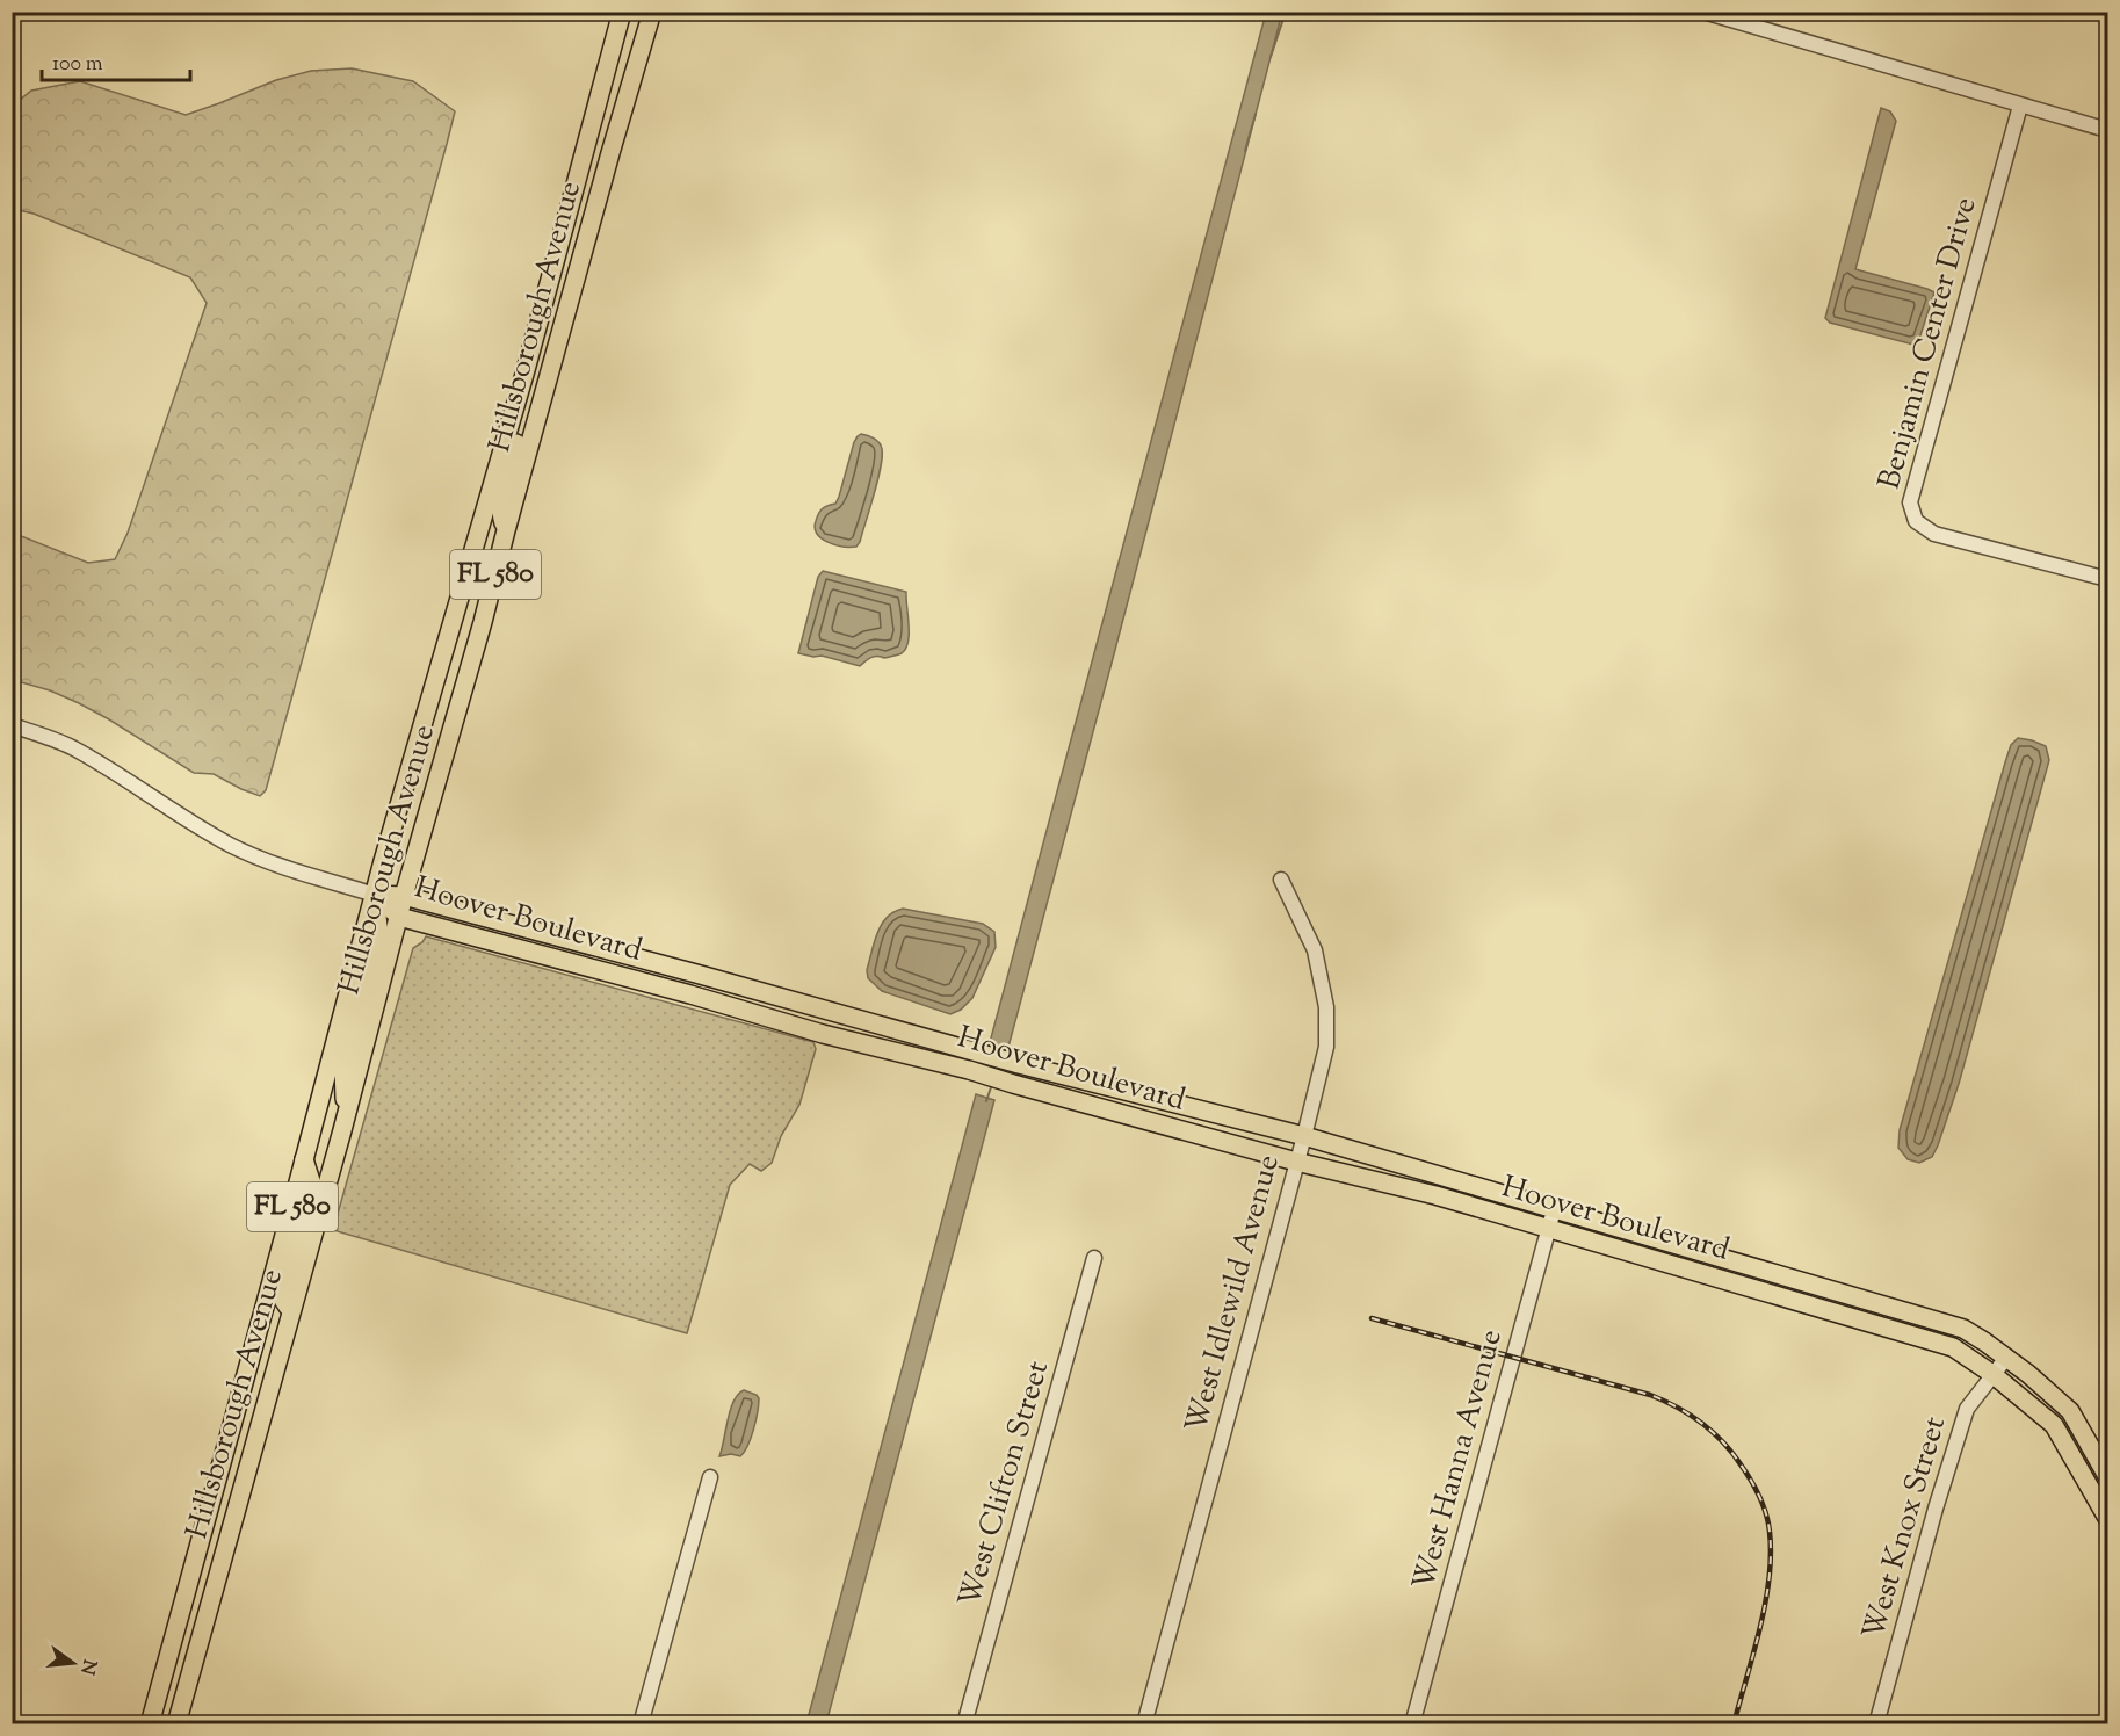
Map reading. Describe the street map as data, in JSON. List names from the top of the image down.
{
  "streets": {
    "main road": ["Hillsborough Avenue", "FL 580", "Hoover Boulevard"],
    "street": [
      "Benjamin Center Drive",
      "West Idlewild Avenue",
      "West Hanna Avenue",
      "West Clifton Street",
      "West Knox Street"
    ]
  },
  "crossings": [
    ["Hillsborough Avenue", "Hoover Boulevard"],
    ["Hoover Boulevard", "West Idlewild Avenue"],
    ["Hoover Boulevard", "West Hanna Avenue"],
    ["Hoover Boulevard", "West Knox Street"]
  ],
  "scale_bar": "100 m",
  "north": "right"
}
